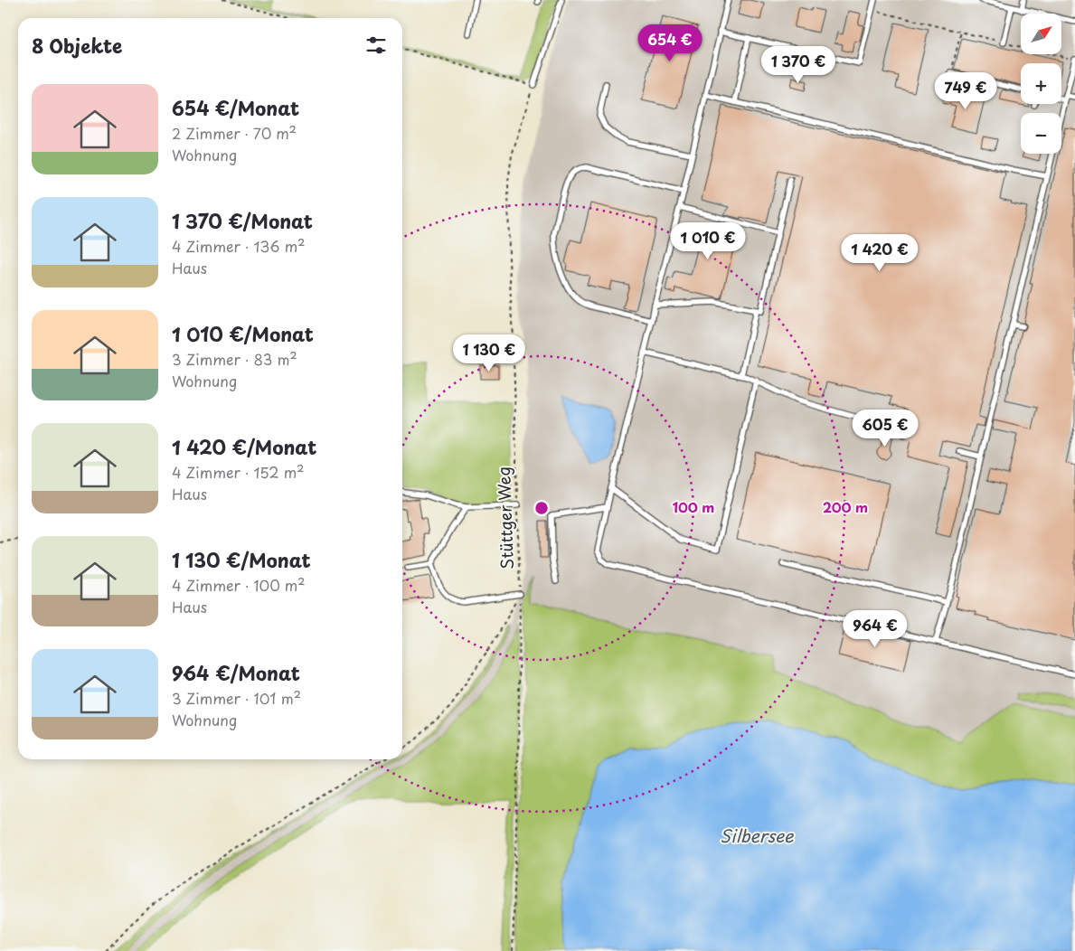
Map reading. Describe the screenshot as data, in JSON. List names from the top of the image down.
{
  "streets": {
    "path": ["Stüttger Weg"]
  },
  "water": ["Silbersee"],
  "north": "top right",
  "page": {
    "map_buttons": ["+", "−"],
    "heading": "8 Objekte",
    "price": [
      "654 €",
      "1 370 €",
      "749 €",
      "1 010 €",
      "1 420 €",
      "1 130 €",
      "605 €",
      "964 €"
    ],
    "list": [
      {
        "name": "654 €/Monat",
        "note": "2 Zimmer · 70 m² · Wohnung"
      },
      {
        "name": "1 370 €/Monat",
        "note": "4 Zimmer · 136 m² · Haus"
      },
      {
        "name": "1 010 €/Monat",
        "note": "3 Zimmer · 83 m² · Wohnung"
      },
      {
        "name": "1 420 €/Monat",
        "note": "4 Zimmer · 152 m² · Haus"
      },
      {
        "name": "1 130 €/Monat",
        "note": "4 Zimmer · 100 m² · Haus"
      },
      {
        "name": "964 €/Monat",
        "note": "3 Zimmer · 101 m² · Wohnung"
      }
    ]
  },
  "rings": ["100 m", "200 m"]
}
